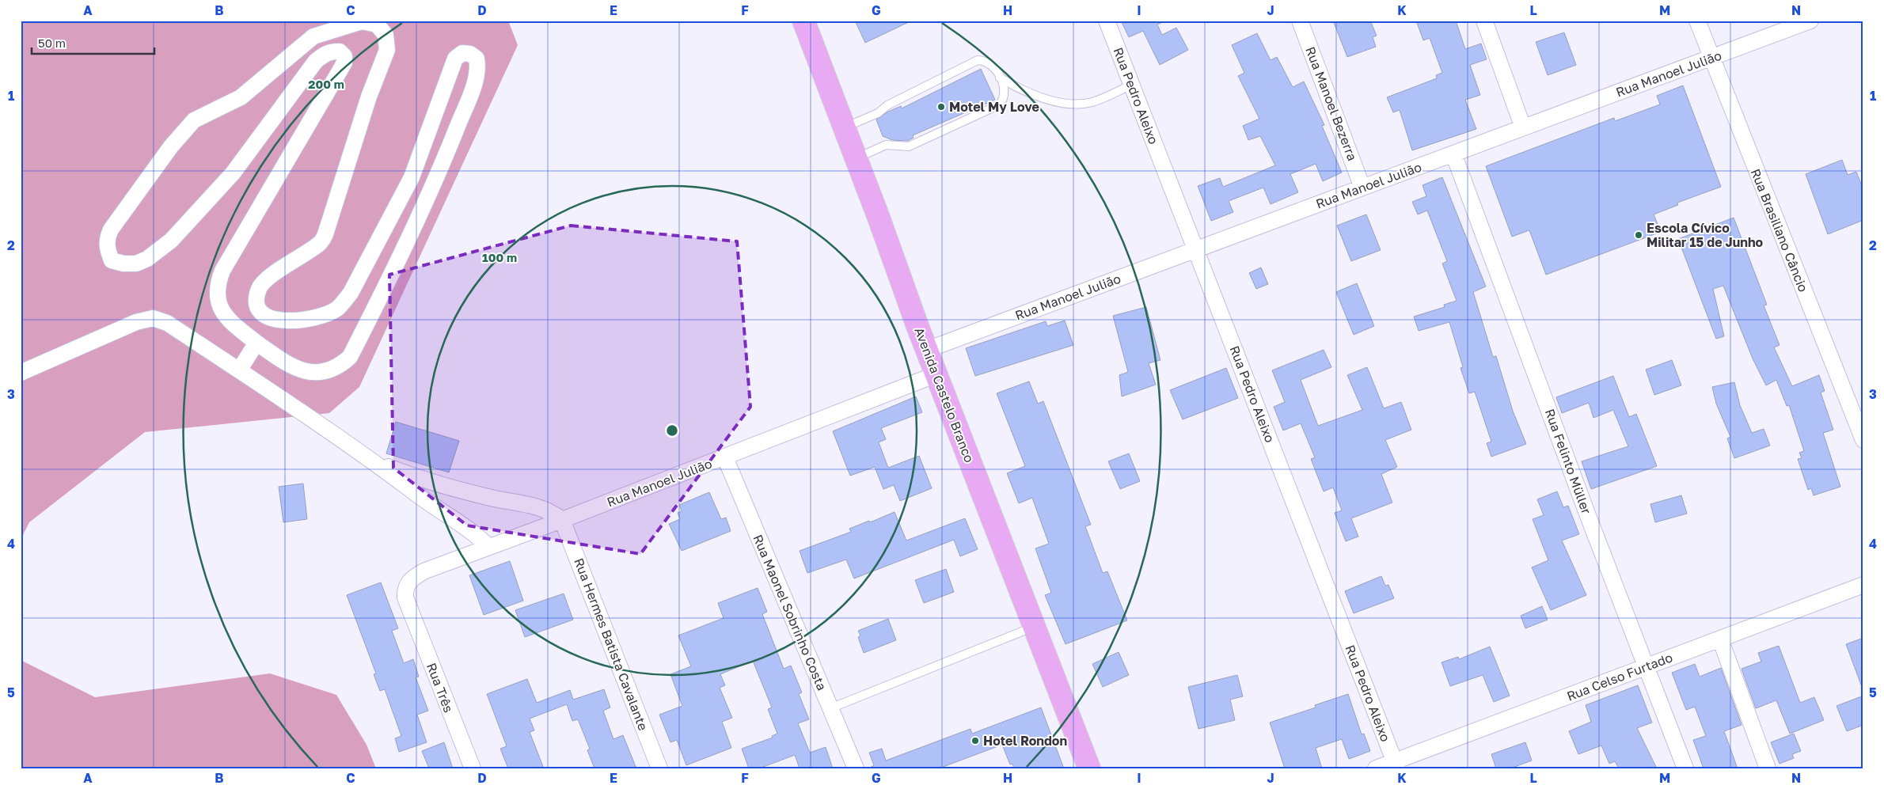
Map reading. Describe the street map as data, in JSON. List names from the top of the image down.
{
  "streets": {
    "highway": ["Avenida Castelo Branco"],
    "street": [
      "Rua Manoel Julião",
      "Rua Pedro Aleixo",
      "Rua Manoel Bezerra",
      "Rua Brasiliano Câncio",
      "Rua Felinto Müller",
      "Rua Maonel Sobrinho Costa",
      "Rua Hermes Batista Cavalante",
      "Rua Celso Furtado",
      "Rua Três"
    ]
  },
  "crossings": [
    ["Rua Manoel Julião", "Rua Pedro Aleixo"],
    ["Rua Manoel Julião", "Rua Manoel Bezerra"],
    ["Rua Manoel Julião", "Rua Brasiliano Câncio"],
    ["Rua Manoel Julião", "Avenida Castelo Branco"],
    ["Rua Manoel Julião", "Rua Felinto Müller"],
    ["Rua Manoel Julião", "Rua Maonel Sobrinho Costa"],
    ["Rua Manoel Julião", "Rua Hermes Batista Cavalante"],
    ["Rua Manoel Julião", "Rua Três"],
    ["Rua Pedro Aleixo", "Rua Celso Furtado"],
    ["Rua Felinto Müller", "Rua Celso Furtado"]
  ],
  "places": ["Motel My Love", "Escola Cívico Militar 15 de Junho", "Hotel Rondon"],
  "scale_bar": "50 m",
  "grid": {
    "columns": [
      "A",
      "B",
      "C",
      "D",
      "E",
      "F",
      "G",
      "H",
      "I",
      "J",
      "K",
      "L",
      "M",
      "N"
    ],
    "rows": [
      "1",
      "2",
      "3",
      "4",
      "5"
    ]
  },
  "rings": ["200 m", "100 m"]
}
